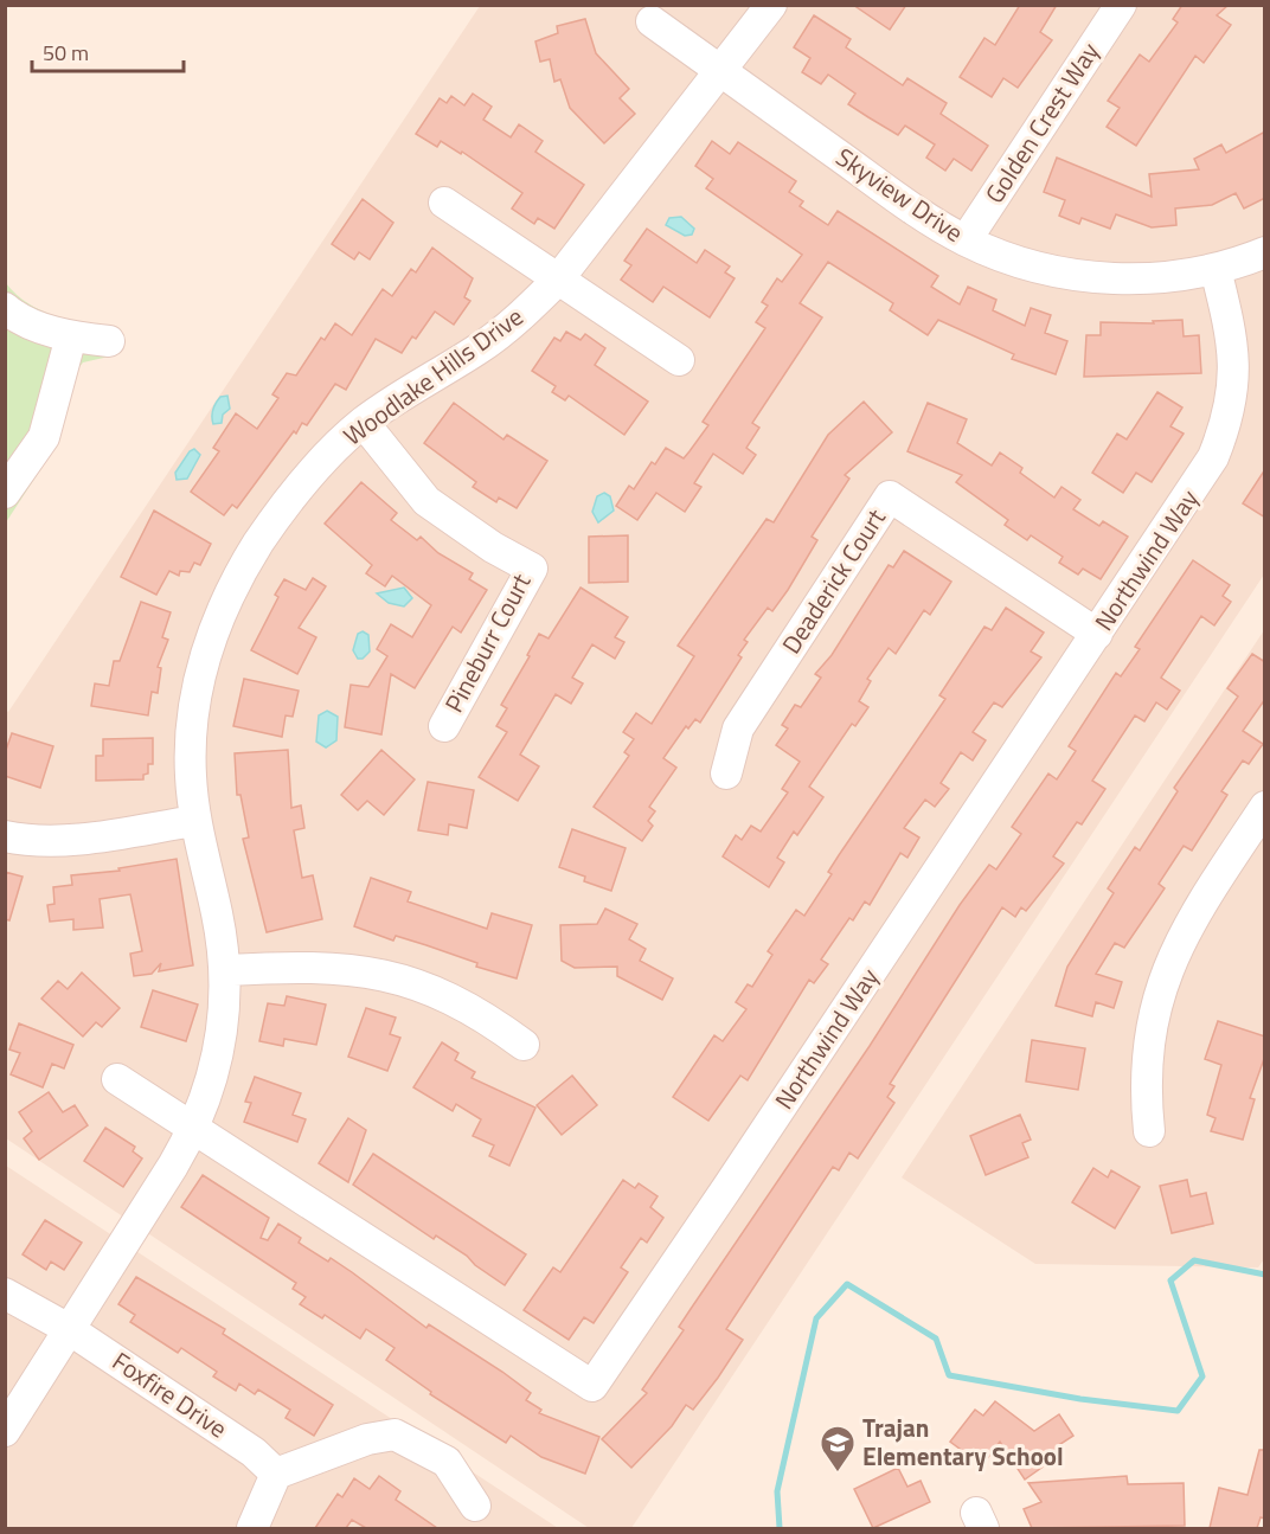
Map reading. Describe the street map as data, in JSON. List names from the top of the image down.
{
  "streets": {
    "street": [
      "Golden Crest Way",
      "Skyview Drive",
      "Woodlake Hills Drive",
      "Northwind Way",
      "Deaderick Court",
      "Pineburr Court",
      "Foxfire Drive"
    ]
  },
  "crossings": [
    ["Golden Crest Way", "Skyview Drive"],
    ["Skyview Drive", "Woodlake Hills Drive"],
    ["Skyview Drive", "Northwind Way"],
    ["Woodlake Hills Drive", "Northwind Way"],
    ["Woodlake Hills Drive", "Pineburr Court"],
    ["Woodlake Hills Drive", "Foxfire Drive"],
    ["Northwind Way", "Deaderick Court"]
  ],
  "places": {
    "school or university": ["Trajan Elementary School"]
  },
  "scale_bar": "50 m"
}
